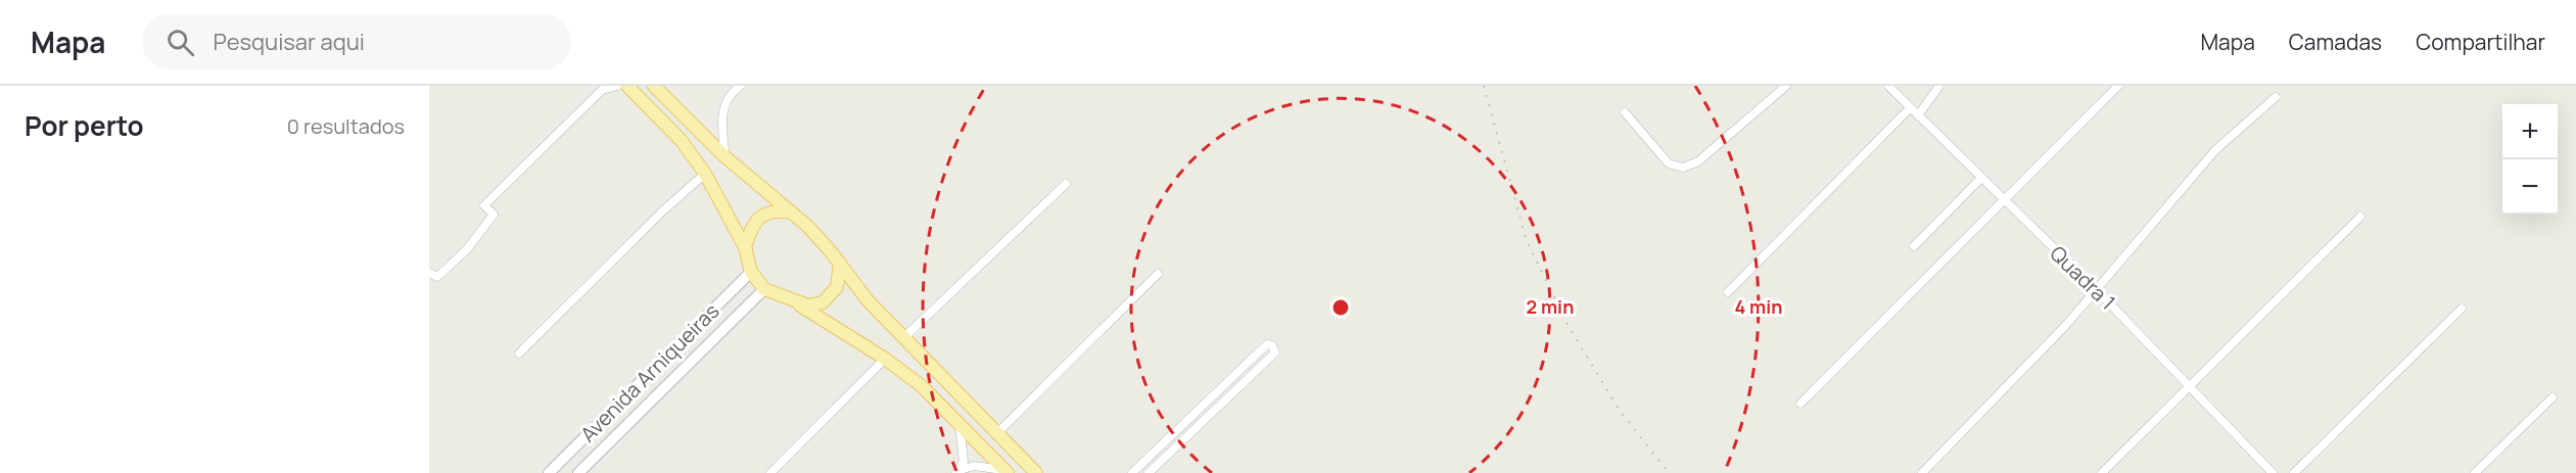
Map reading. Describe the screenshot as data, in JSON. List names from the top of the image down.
{
  "streets": {
    "street": ["Quadra 1", "Avenida Arniqueiras"]
  },
  "page": {
    "header": "Mapa",
    "search": "Pesquisar aqui",
    "nav": ["Mapa", "Camadas", "Compartilhar"],
    "heading": ["Por perto", "0 resultados"],
    "map_buttons": ["+", "−"]
  },
  "rings": ["2 min", "4 min"]
}
